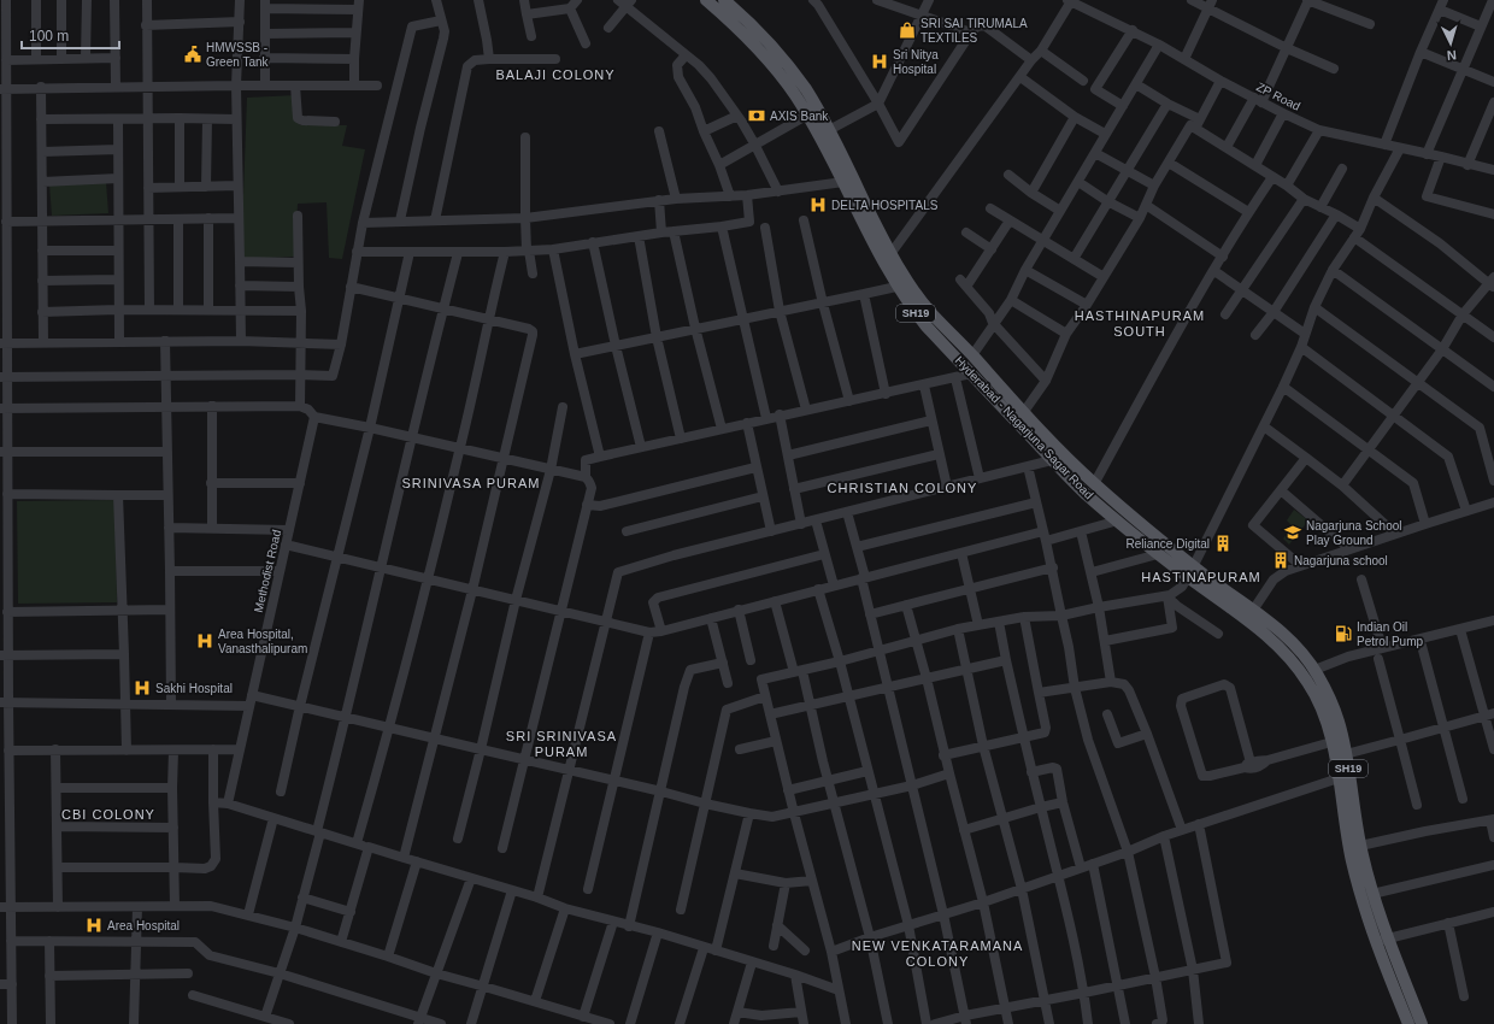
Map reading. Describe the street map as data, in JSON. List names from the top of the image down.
{
  "streets": {
    "main road": ["SH19", "Hyderabad - Nagarjuna Sagar Road"],
    "street": ["ZP Road", "Methodist Road"]
  },
  "districts": [
    "BALAJI COLONY",
    "HASTHINAPURAM SOUTH",
    "SRINIVASA PURAM",
    "CHRISTIAN COLONY",
    "HASTINAPURAM",
    "SRI SRINIVASA PURAM",
    "CBI COLONY",
    "NEW VENKATARAMANA COLONY"
  ],
  "places": {
    "shop": ["SRI SAI TIRUMALA TEXTILES"],
    "public building": ["HMWSSB - Green Tank"],
    "hospital": [
      "Sri Nitya Hospital",
      "DELTA HOSPITALS",
      "Area Hospital, Vanasthalipuram",
      "Sakhi Hospital",
      "Area Hospital"
    ],
    "bank": ["AXIS Bank"],
    "school or university": ["Nagarjuna School Play Ground"],
    "building": ["Reliance Digital", "Nagarjuna school"],
    "fuel station": ["Indian Oil Petrol Pump"]
  },
  "scale_bar": "100 m",
  "north": "bottom"
}
